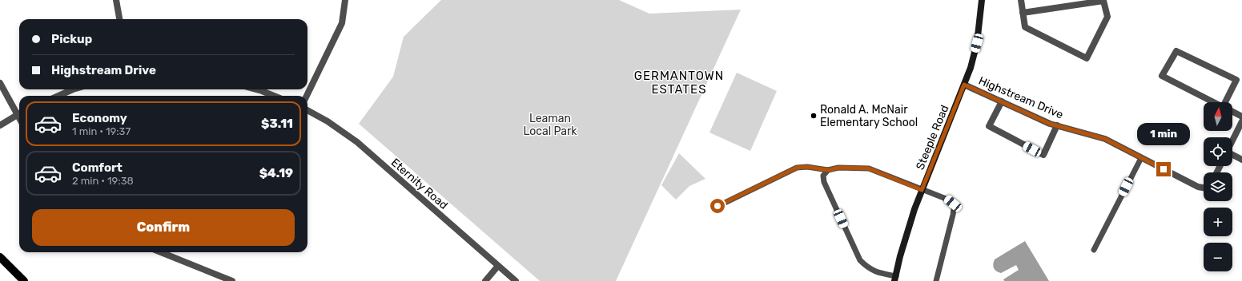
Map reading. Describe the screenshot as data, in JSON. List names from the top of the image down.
{
  "streets": {
    "street": ["Highstream Drive", "Steeple Road", "Eternity Road"]
  },
  "crossings": [
    ["Highstream Drive", "Steeple Road"]
  ],
  "districts": ["GERMANTOWN ESTATES"],
  "parks": ["Leaman Local Park"],
  "places": ["Ronald A. McNair Elementary School"],
  "north": "top",
  "page": {
    "banner": ["Pickup", "Highstream Drive"],
    "list": [
      {
        "name": "Economy",
        "note": "1 min · 19:37",
        "value": "$3.11"
      },
      {
        "name": "Comfort",
        "note": "2 min · 19:38",
        "value": "$4.19"
      }
    ],
    "map_buttons": ["+", "−"],
    "bubble": "1 min",
    "buttons": "Confirm"
  }
}
